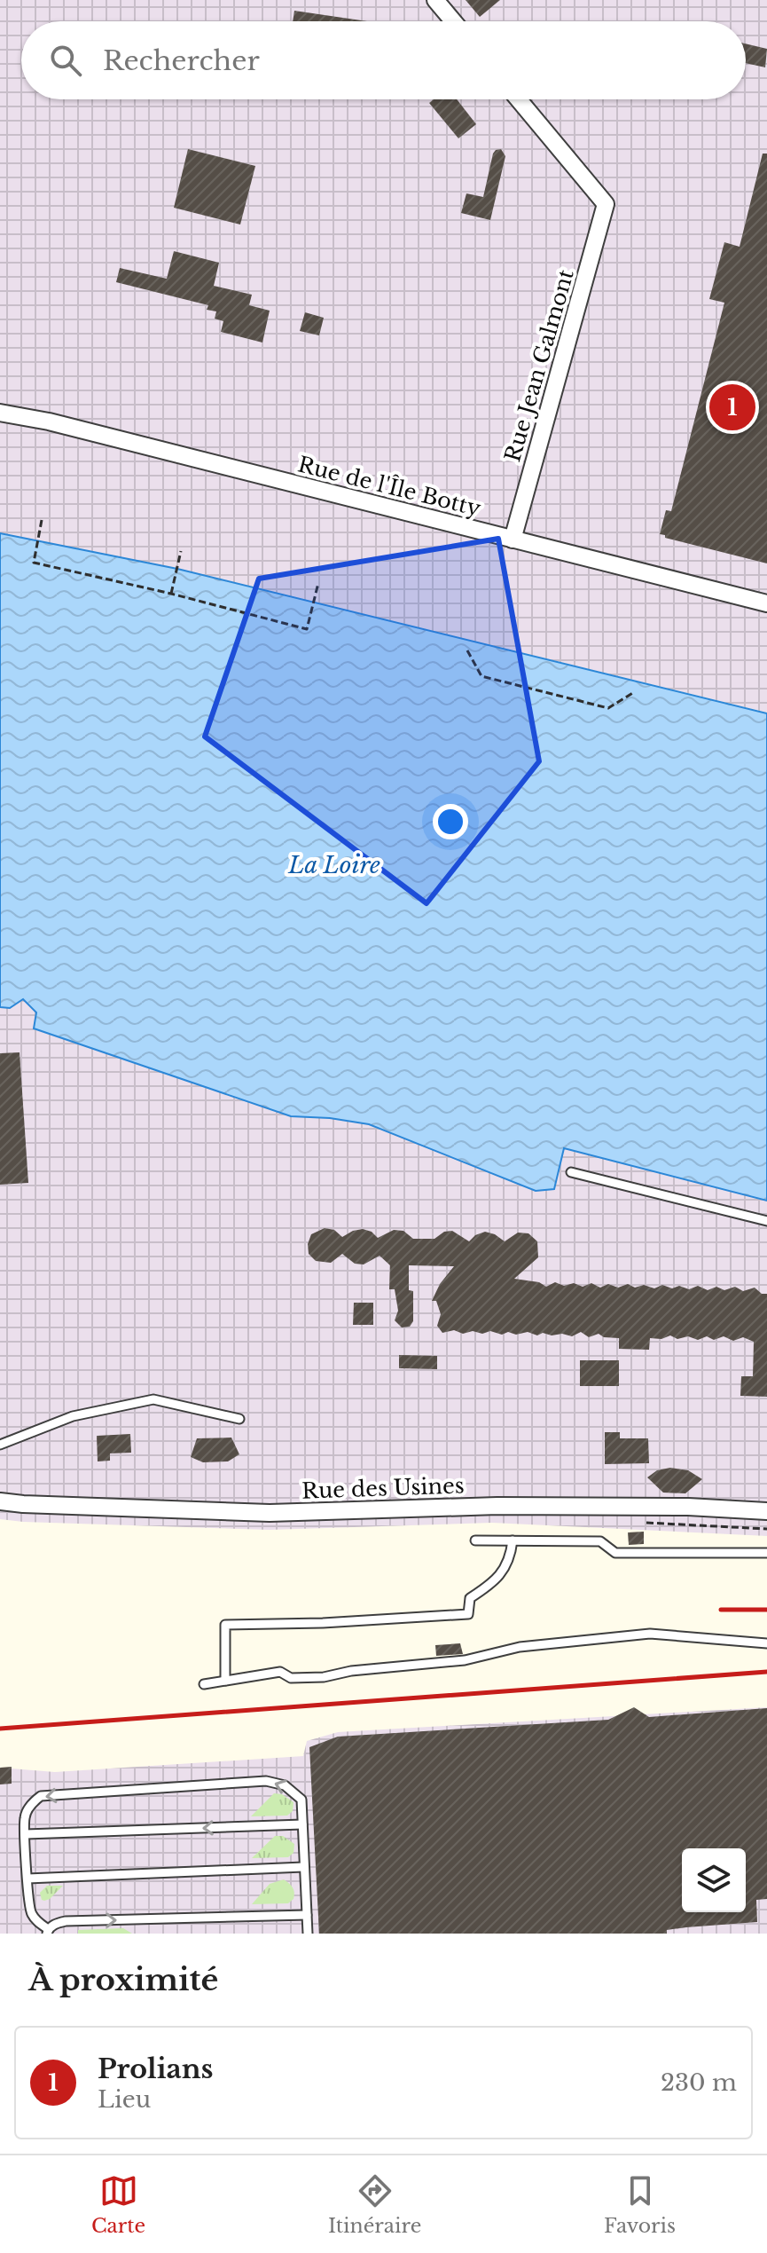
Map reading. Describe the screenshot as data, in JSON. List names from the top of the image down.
{
  "streets": {
    "street": ["Rue Jean Galmont", "Rue de l'Île Botty", "Rue des Usines"]
  },
  "crossings": [
    ["Rue Jean Galmont", "Rue de l'Île Botty"]
  ],
  "water": ["La Loire"],
  "page": {
    "search": "Rechercher",
    "pins": "1",
    "heading": "À proximité",
    "list": [
      {
        "mark": "1",
        "name": "Prolians",
        "note": "Lieu",
        "value": "230 m"
      }
    ],
    "nav": ["Carte", "Itinéraire", "Favoris"]
  }
}
